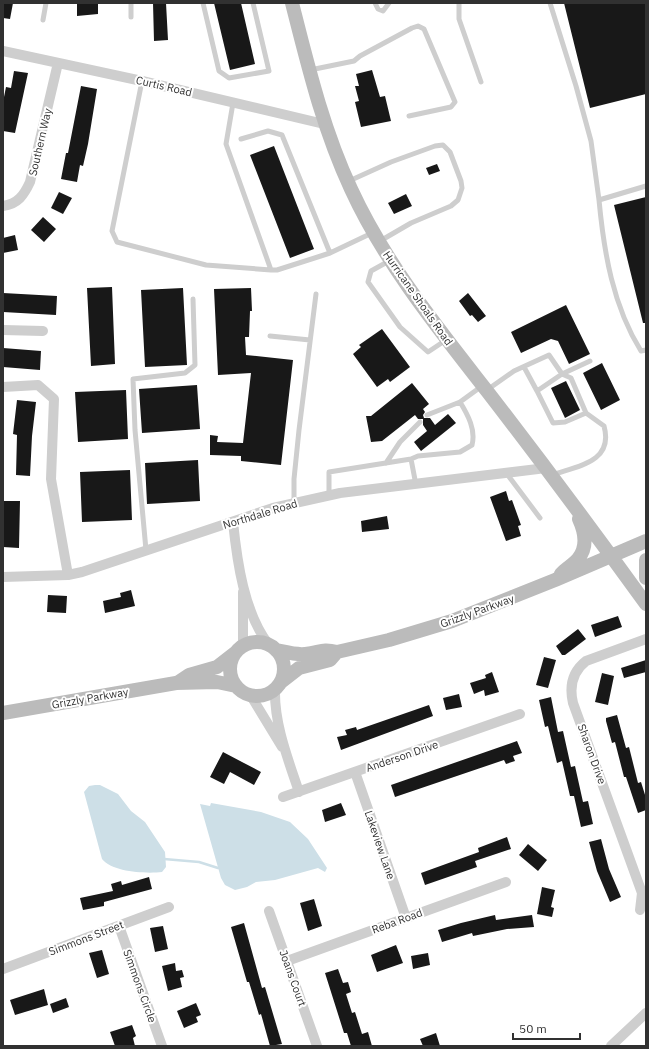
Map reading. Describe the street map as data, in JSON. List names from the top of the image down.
{
  "streets": {
    "street": [
      "Curtis Road",
      "Southern Way",
      "Hurricane Shoals Road",
      "Northdale Road",
      "Grizzly Parkway",
      "Sharon Drive",
      "Anderson Drive",
      "Lakeview Lane",
      "Reba Road",
      "Simmons Street",
      "Joans Court",
      "Simmons Circle"
    ]
  },
  "crossings": [
    ["Curtis Road", "Southern Way"],
    ["Curtis Road", "Hurricane Shoals Road"],
    ["Hurricane Shoals Road", "Northdale Road"],
    ["Hurricane Shoals Road", "Grizzly Parkway"],
    ["Anderson Drive", "Lakeview Lane"],
    ["Lakeview Lane", "Reba Road"],
    ["Reba Road", "Joans Court"],
    ["Simmons Street", "Simmons Circle"]
  ],
  "scale_bar": "50 m"
}
